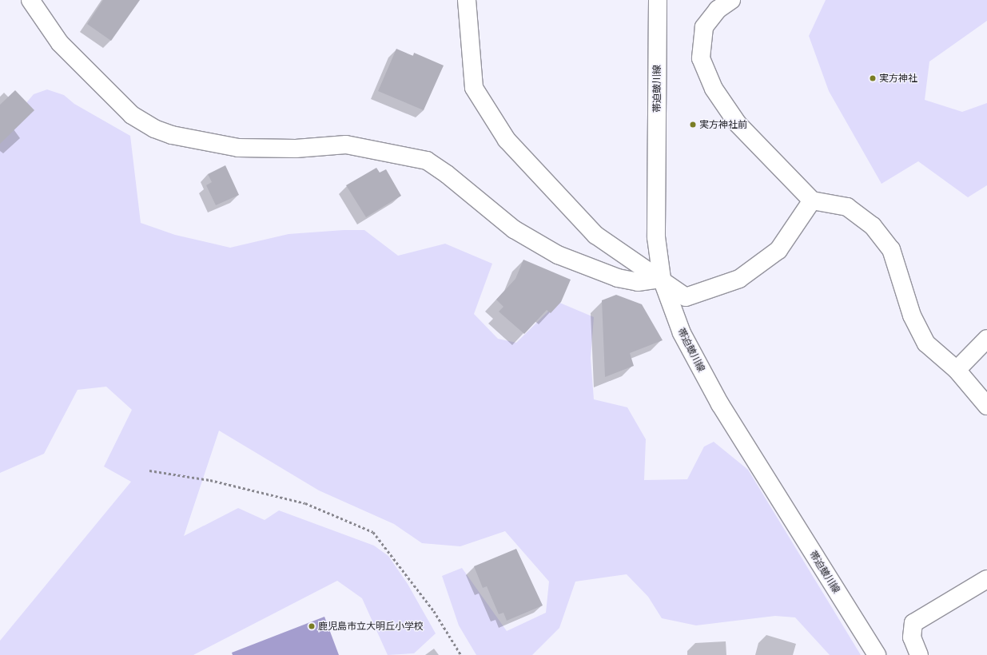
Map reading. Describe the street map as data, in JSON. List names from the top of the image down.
{
  "streets": {
    "street": ["帯迫皷川線"]
  },
  "places": ["実方神社", "実方神社前", "鹿児島市立大明丘小学校"]
}
